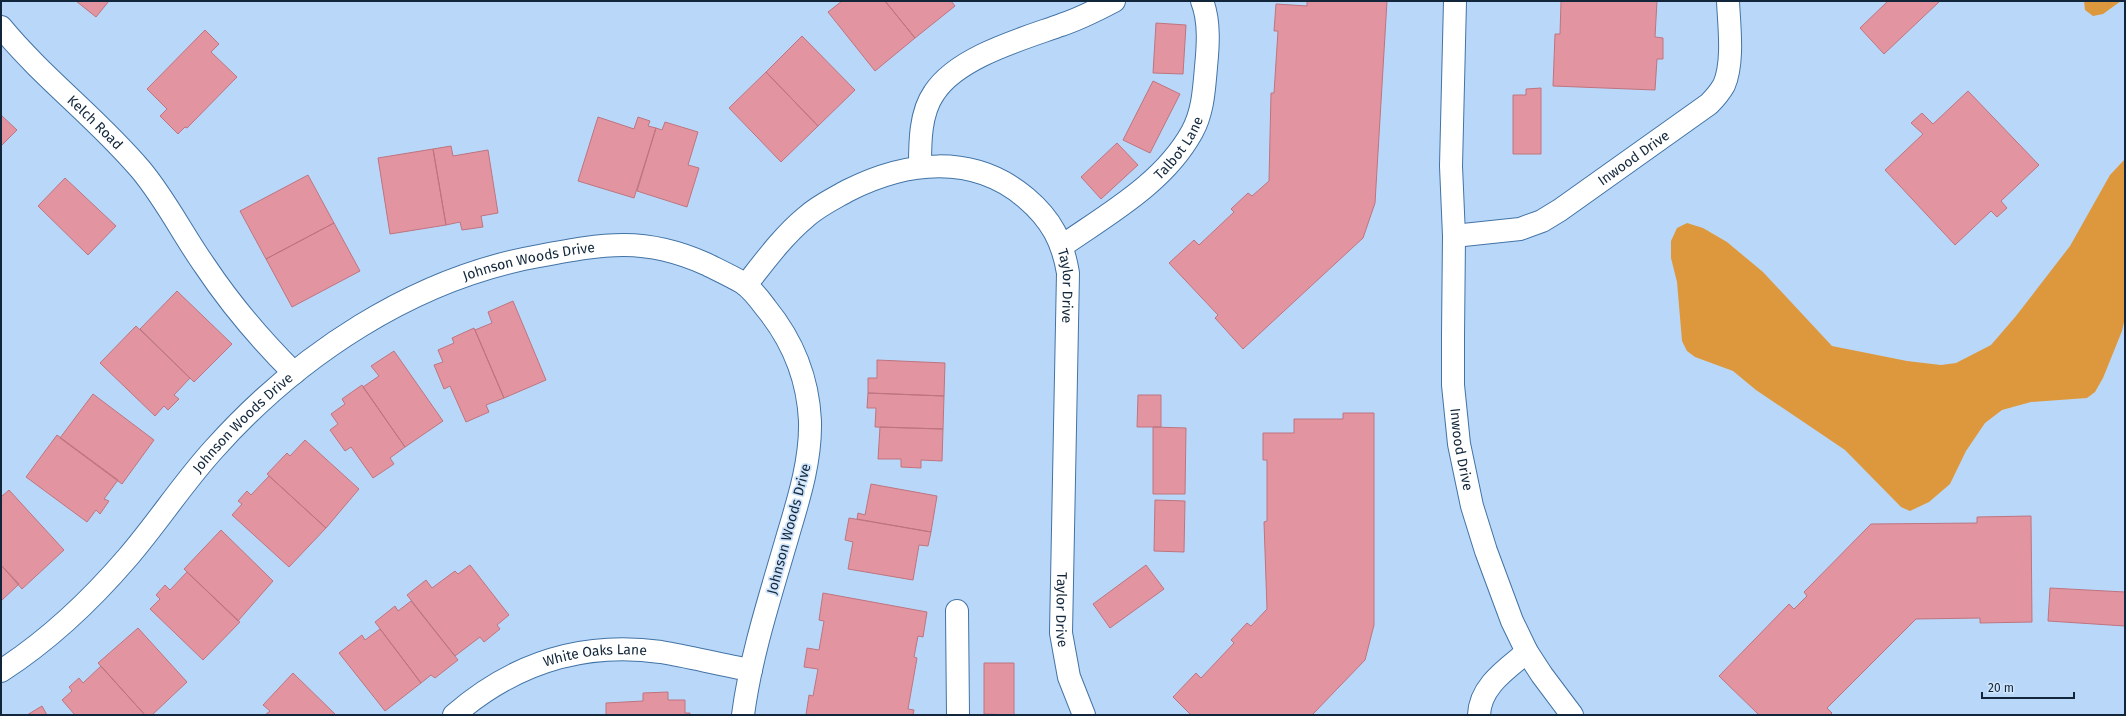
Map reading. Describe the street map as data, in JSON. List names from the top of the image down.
{
  "streets": {
    "street": [
      "Kelch Road",
      "Talbot Lane",
      "Inwood Drive",
      "Johnson Woods Drive",
      "Taylor Drive",
      "White Oaks Lane"
    ]
  },
  "crossings": [
    ["Kelch Road", "Johnson Woods Drive"],
    ["Talbot Lane", "Taylor Drive"],
    ["Johnson Woods Drive", "Taylor Drive"],
    ["Johnson Woods Drive", "White Oaks Lane"]
  ],
  "scale_bar": "20 m"
}
